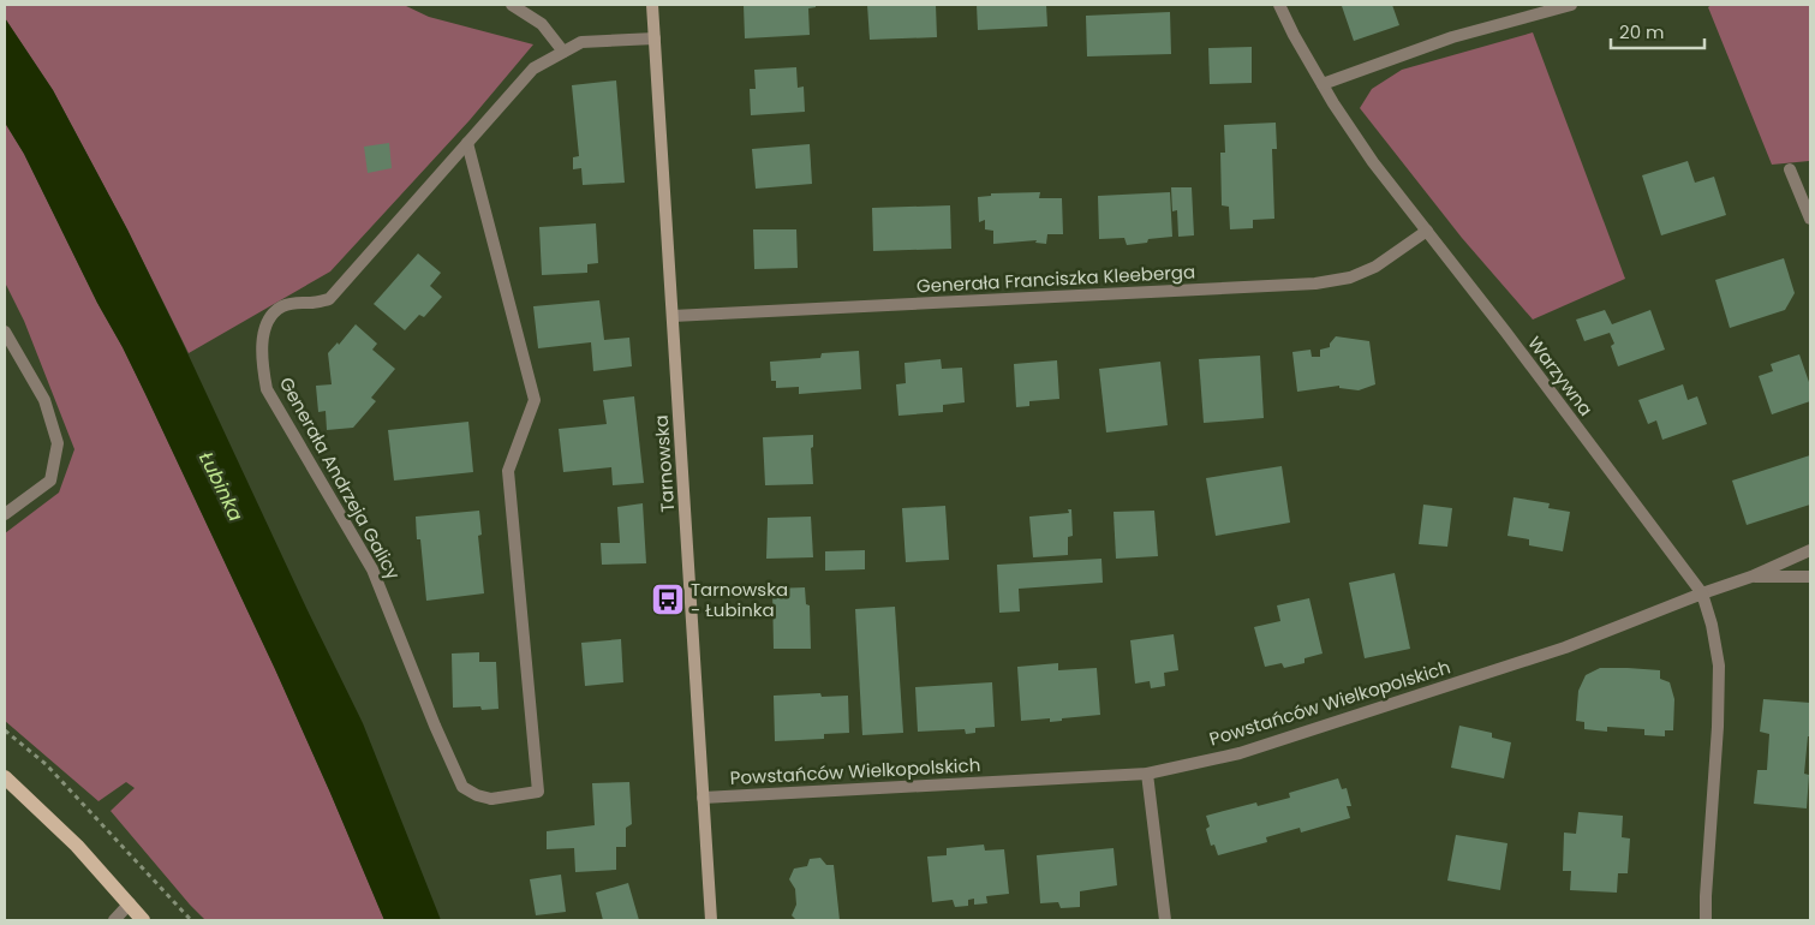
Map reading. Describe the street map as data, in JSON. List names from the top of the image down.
{
  "streets": {
    "main road": ["Tarnowska"],
    "street": [
      "Generała Franciszka Kleeberga",
      "Warzywna",
      "Generała Andrzeja Galicy",
      "Powstańców Wielkopolskich"
    ]
  },
  "crossings": [
    ["Generała Franciszka Kleeberga", "Warzywna"],
    ["Generała Franciszka Kleeberga", "Tarnowska"],
    ["Warzywna", "Powstańców Wielkopolskich"],
    ["Tarnowska", "Generała Andrzeja Galicy"],
    ["Tarnowska", "Powstańców Wielkopolskich"]
  ],
  "water": ["Łubinka"],
  "places": {
    "bus stop": ["Tarnowska - Łubinka"]
  },
  "scale_bar": "20 m"
}
